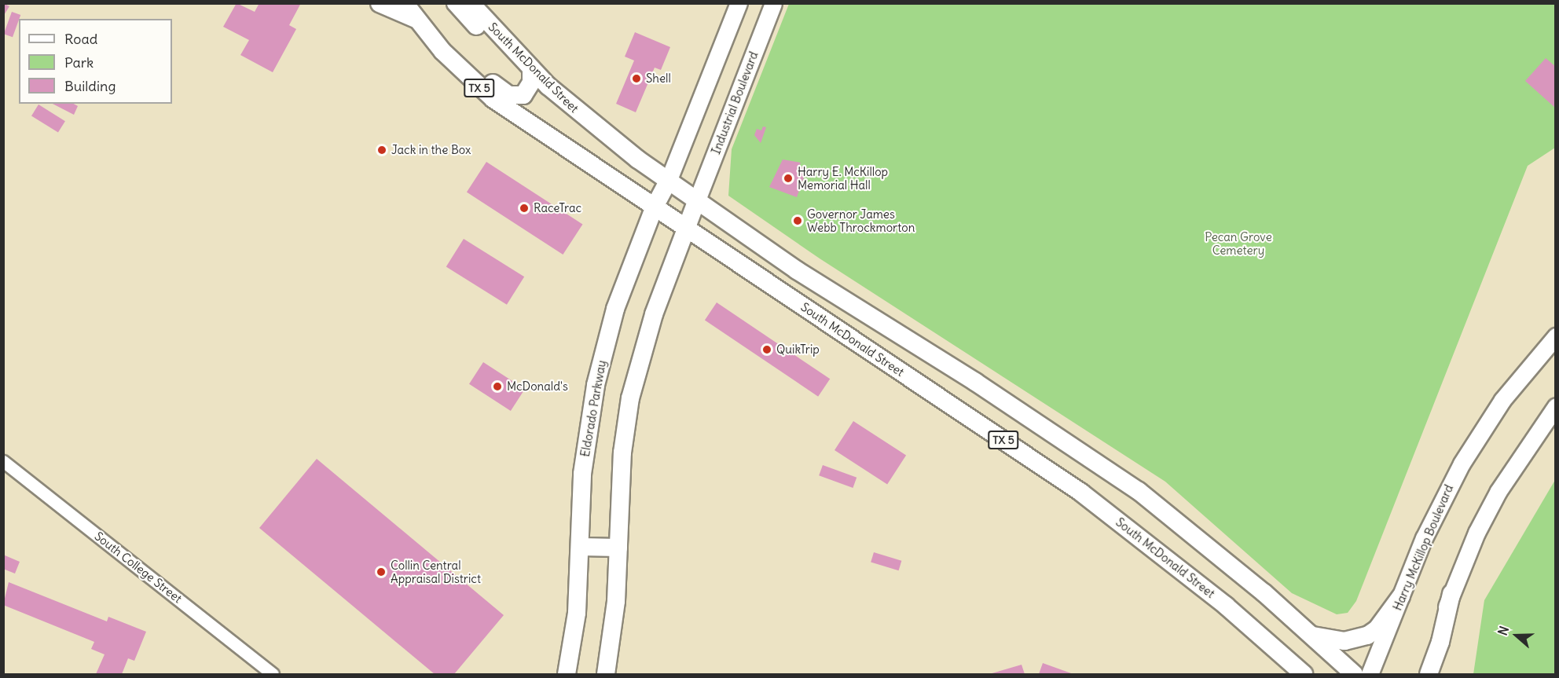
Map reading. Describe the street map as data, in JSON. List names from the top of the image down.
{
  "streets": {
    "main road": [
      "South McDonald Street",
      "TX 5",
      "Industrial Boulevard",
      "Eldorado Parkway",
      "Harry McKillop Boulevard"
    ],
    "street": ["South College Street"]
  },
  "crossings": [
    ["South McDonald Street", "Industrial Boulevard"],
    ["South McDonald Street", "Eldorado Parkway"]
  ],
  "parks": ["Pecan Grove Cemetery"],
  "places": [
    "Shell",
    "Jack in the Box",
    "Harry E. McKillop Memorial Hall",
    "RaceTrac",
    "Governor James Webb Throckmorton",
    "QuikTrip",
    "McDonald's",
    "Collin Central Appraisal District"
  ],
  "legend": ["Road", "Park", "Building"],
  "north": "left"
}
